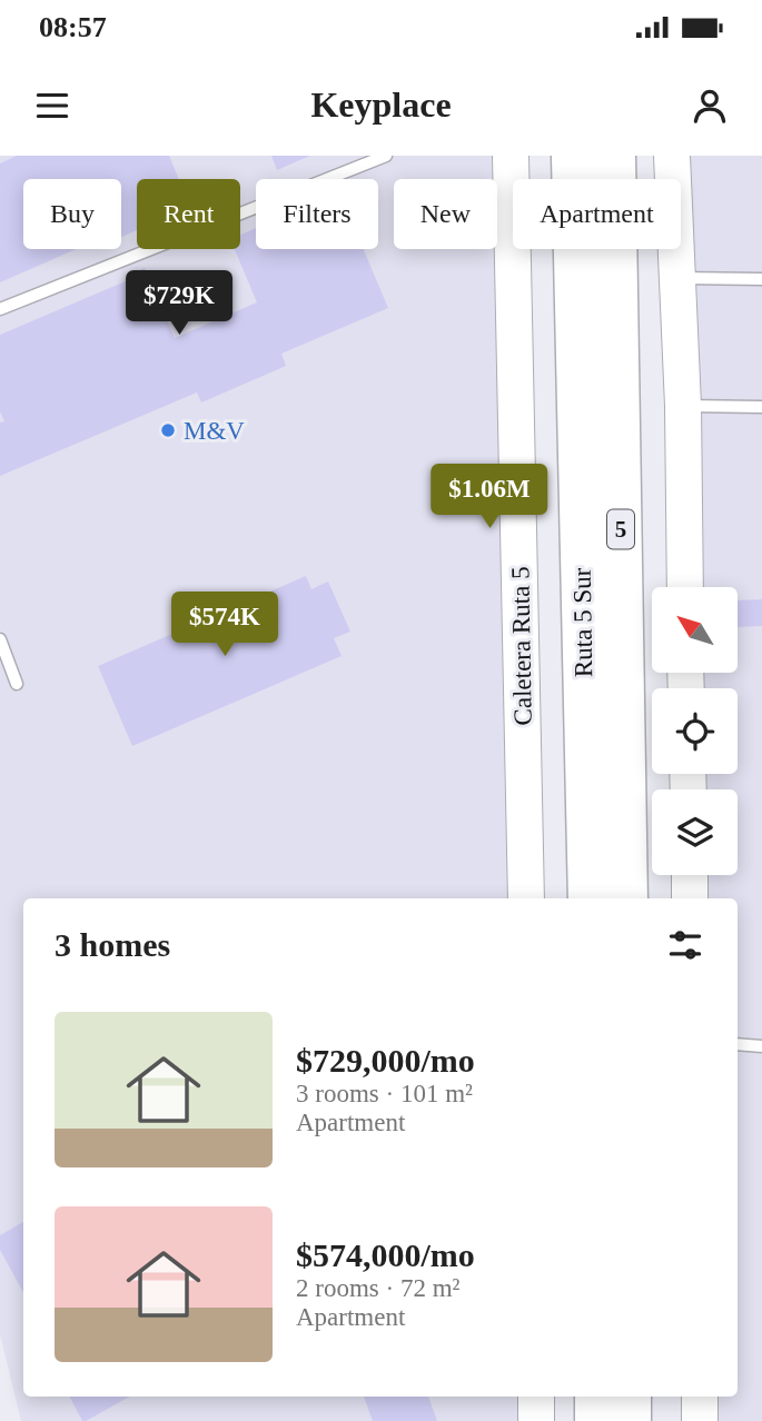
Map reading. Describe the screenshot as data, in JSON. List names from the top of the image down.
{
  "streets": {
    "highway": ["5", "Ruta 5 Sur"],
    "street": ["Caletera Ruta 5"]
  },
  "places": ["M&V"],
  "north": "top left",
  "page": {
    "status": "08:57",
    "header": "Keyplace",
    "chip": [
      "Buy",
      "Rent",
      "Filters",
      "New",
      "Apartment"
    ],
    "price": ["$729K", "$1.06M", "$574K"],
    "heading": "3 homes",
    "list": [
      {
        "name": "$729,000/mo",
        "note": "3 rooms · 101 m² · Apartment"
      },
      {
        "name": "$574,000/mo",
        "note": "2 rooms · 72 m² · Apartment"
      }
    ]
  }
}
